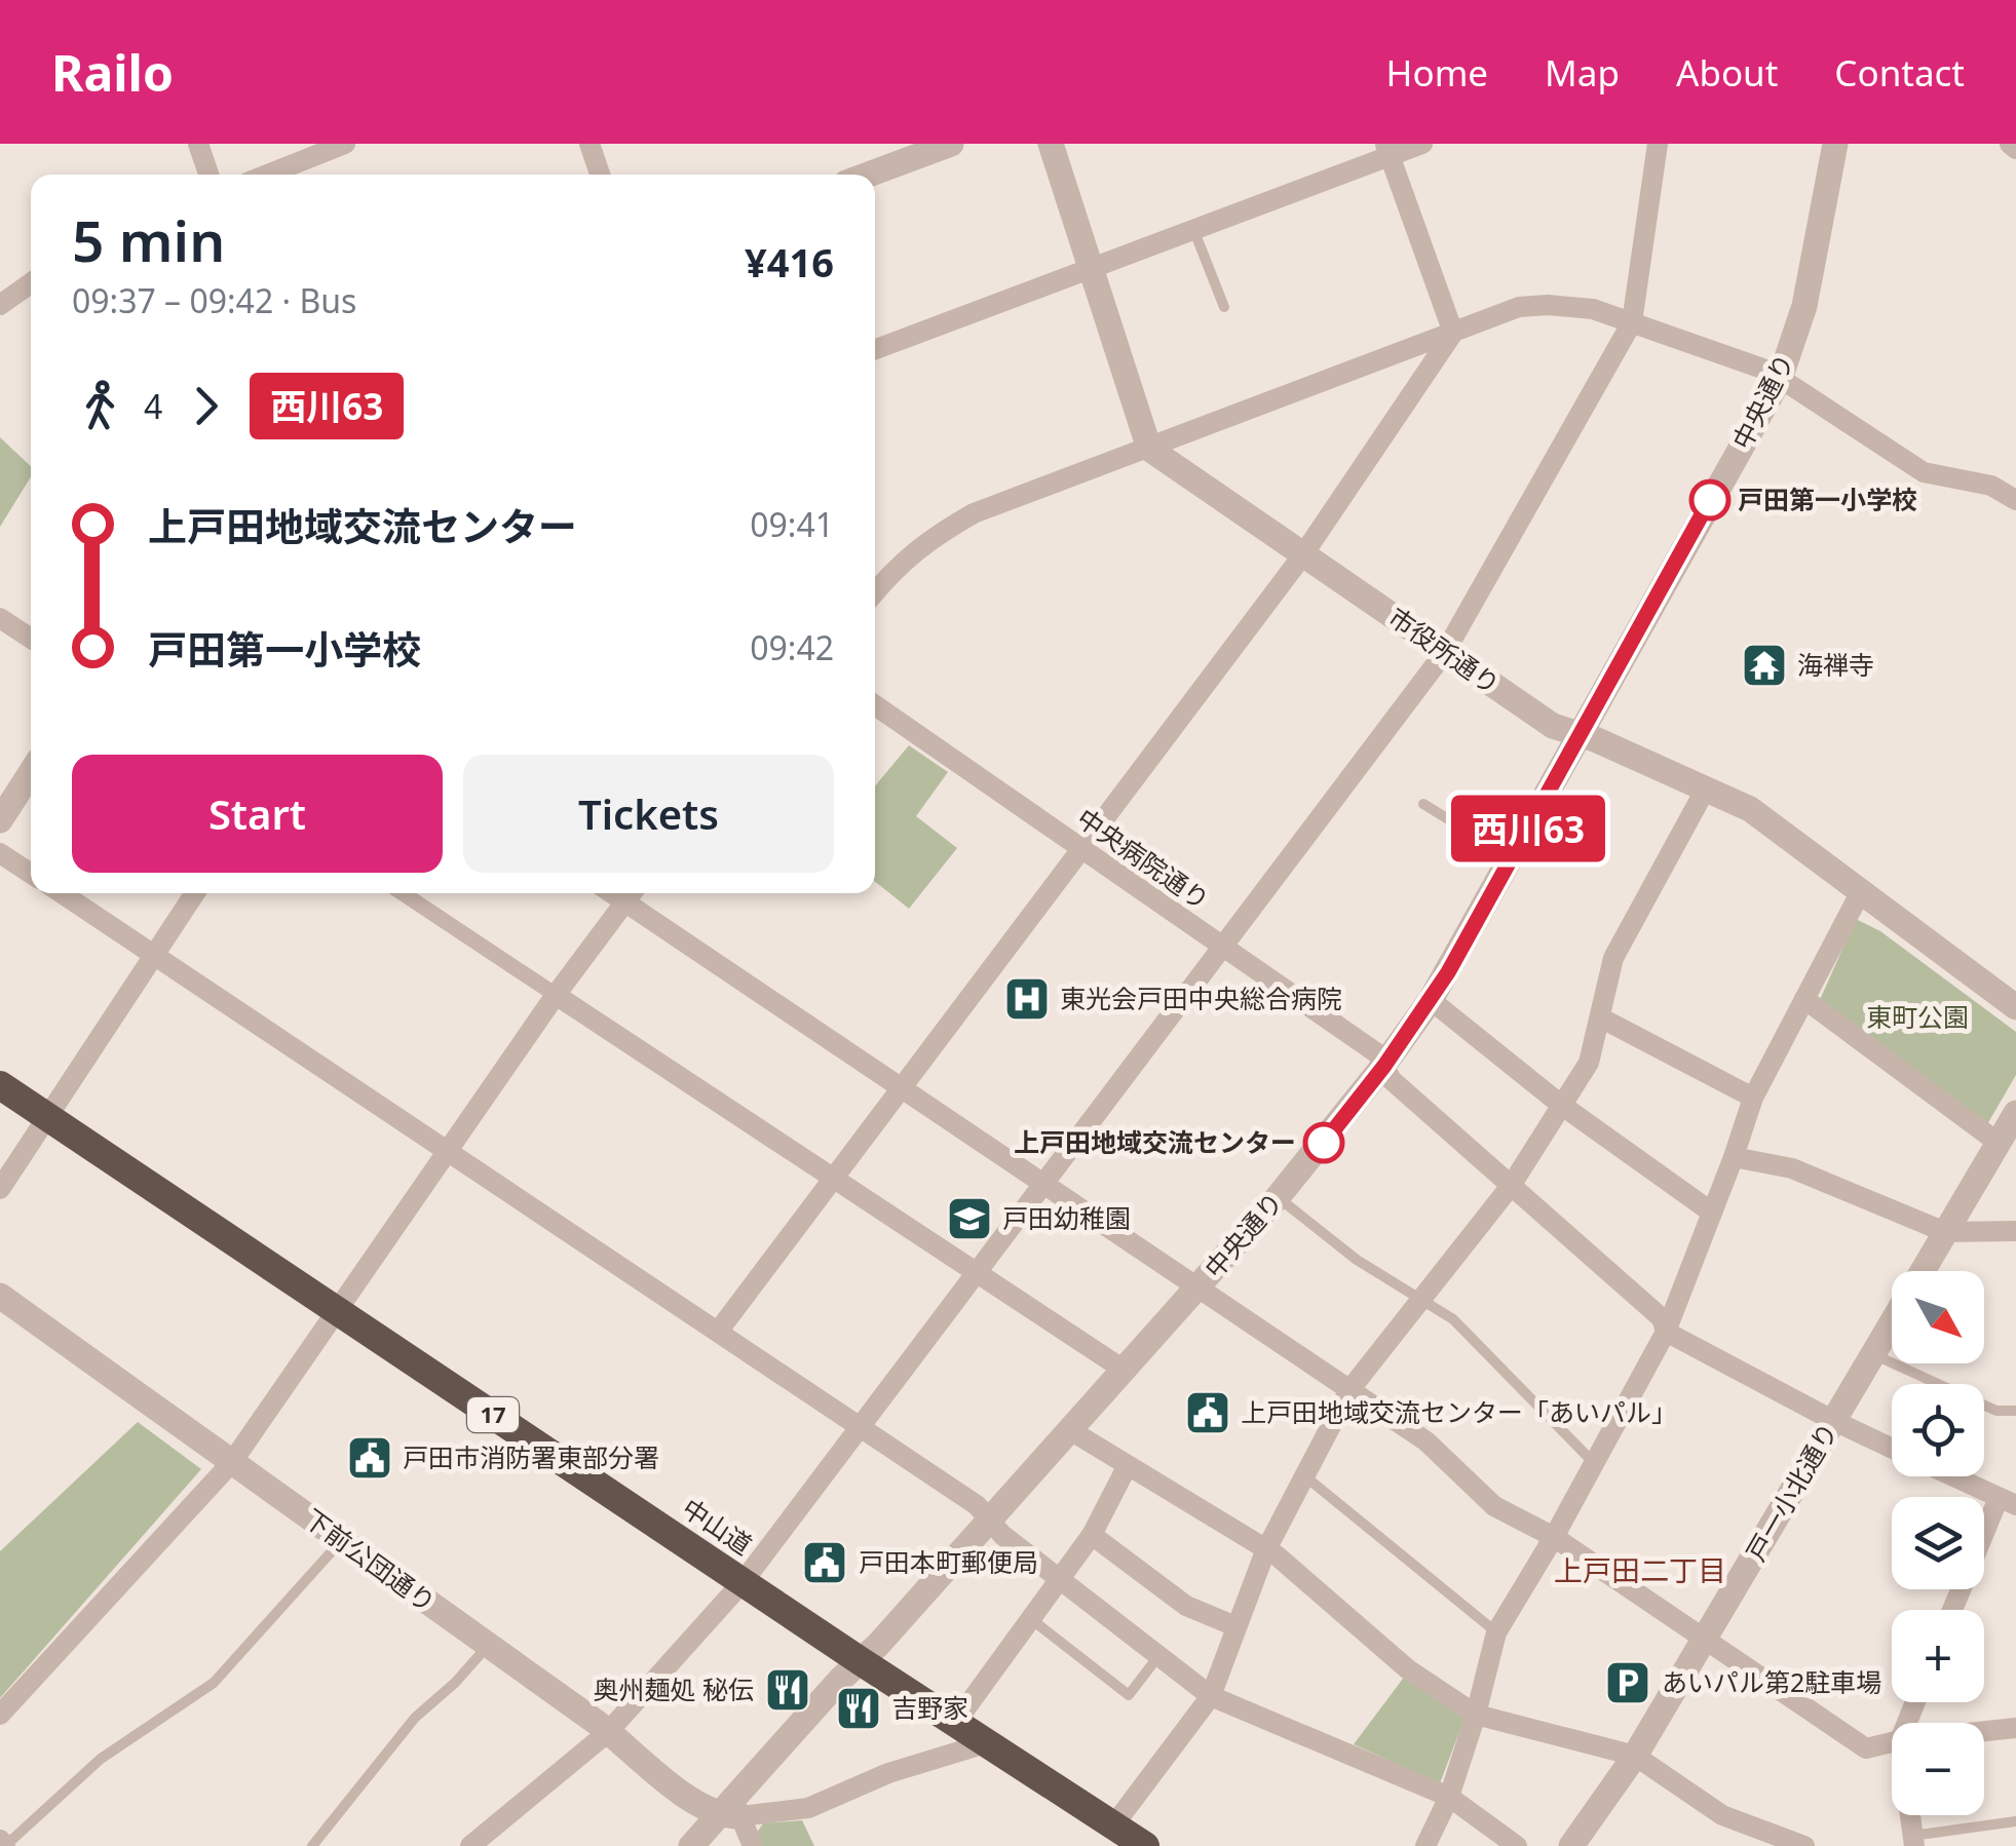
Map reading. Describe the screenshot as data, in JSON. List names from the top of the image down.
{
  "streets": {
    "highway": ["17", "中山道"],
    "street": [
      "中央通り",
      "市役所通り",
      "中央病院通り",
      "戸一小北通り",
      "下前公団通り"
    ]
  },
  "crossings": [
    ["中央通り", "市役所通り"],
    ["中央通り", "中央病院通り"],
    ["中央通り", "中山道"],
    ["中央通り", "下前公団通り"]
  ],
  "districts": ["上戸田二丁目"],
  "parks": ["東町公園"],
  "places": {
    "other": ["戸田第一小学校", "上戸田地域交流センター"],
    "temple": ["海禅寺"],
    "hospital": ["東光会戸田中央総合病院"],
    "school or university": ["戸田幼稚園"],
    "public building": ["上戸田地域交流センター「あいパル」", "戸田市消防署東部分署", "戸田本町郵便局"],
    "parking": ["あいパル第2駐車場"],
    "restaurant": ["奥州麺処 秘伝", "吉野家"]
  },
  "lines": ["bus line 西川63"],
  "north": "bottom right",
  "page": {
    "header": "Railo",
    "nav": [
      "Home",
      "Map",
      "About",
      "Contact"
    ],
    "on_map": "西川63",
    "heading": ["5 min", "09:37 – 09:42 · Bus", "¥416"],
    "legs": ["4", "西川63"],
    "list": [
      {
        "name": "上戸田地域交流センター",
        "value": "09:41"
      },
      {
        "name": "戸田第一小学校",
        "value": "09:42"
      }
    ],
    "buttons": ["Start", "Tickets"],
    "map_buttons": ["+", "−"]
  }
}
